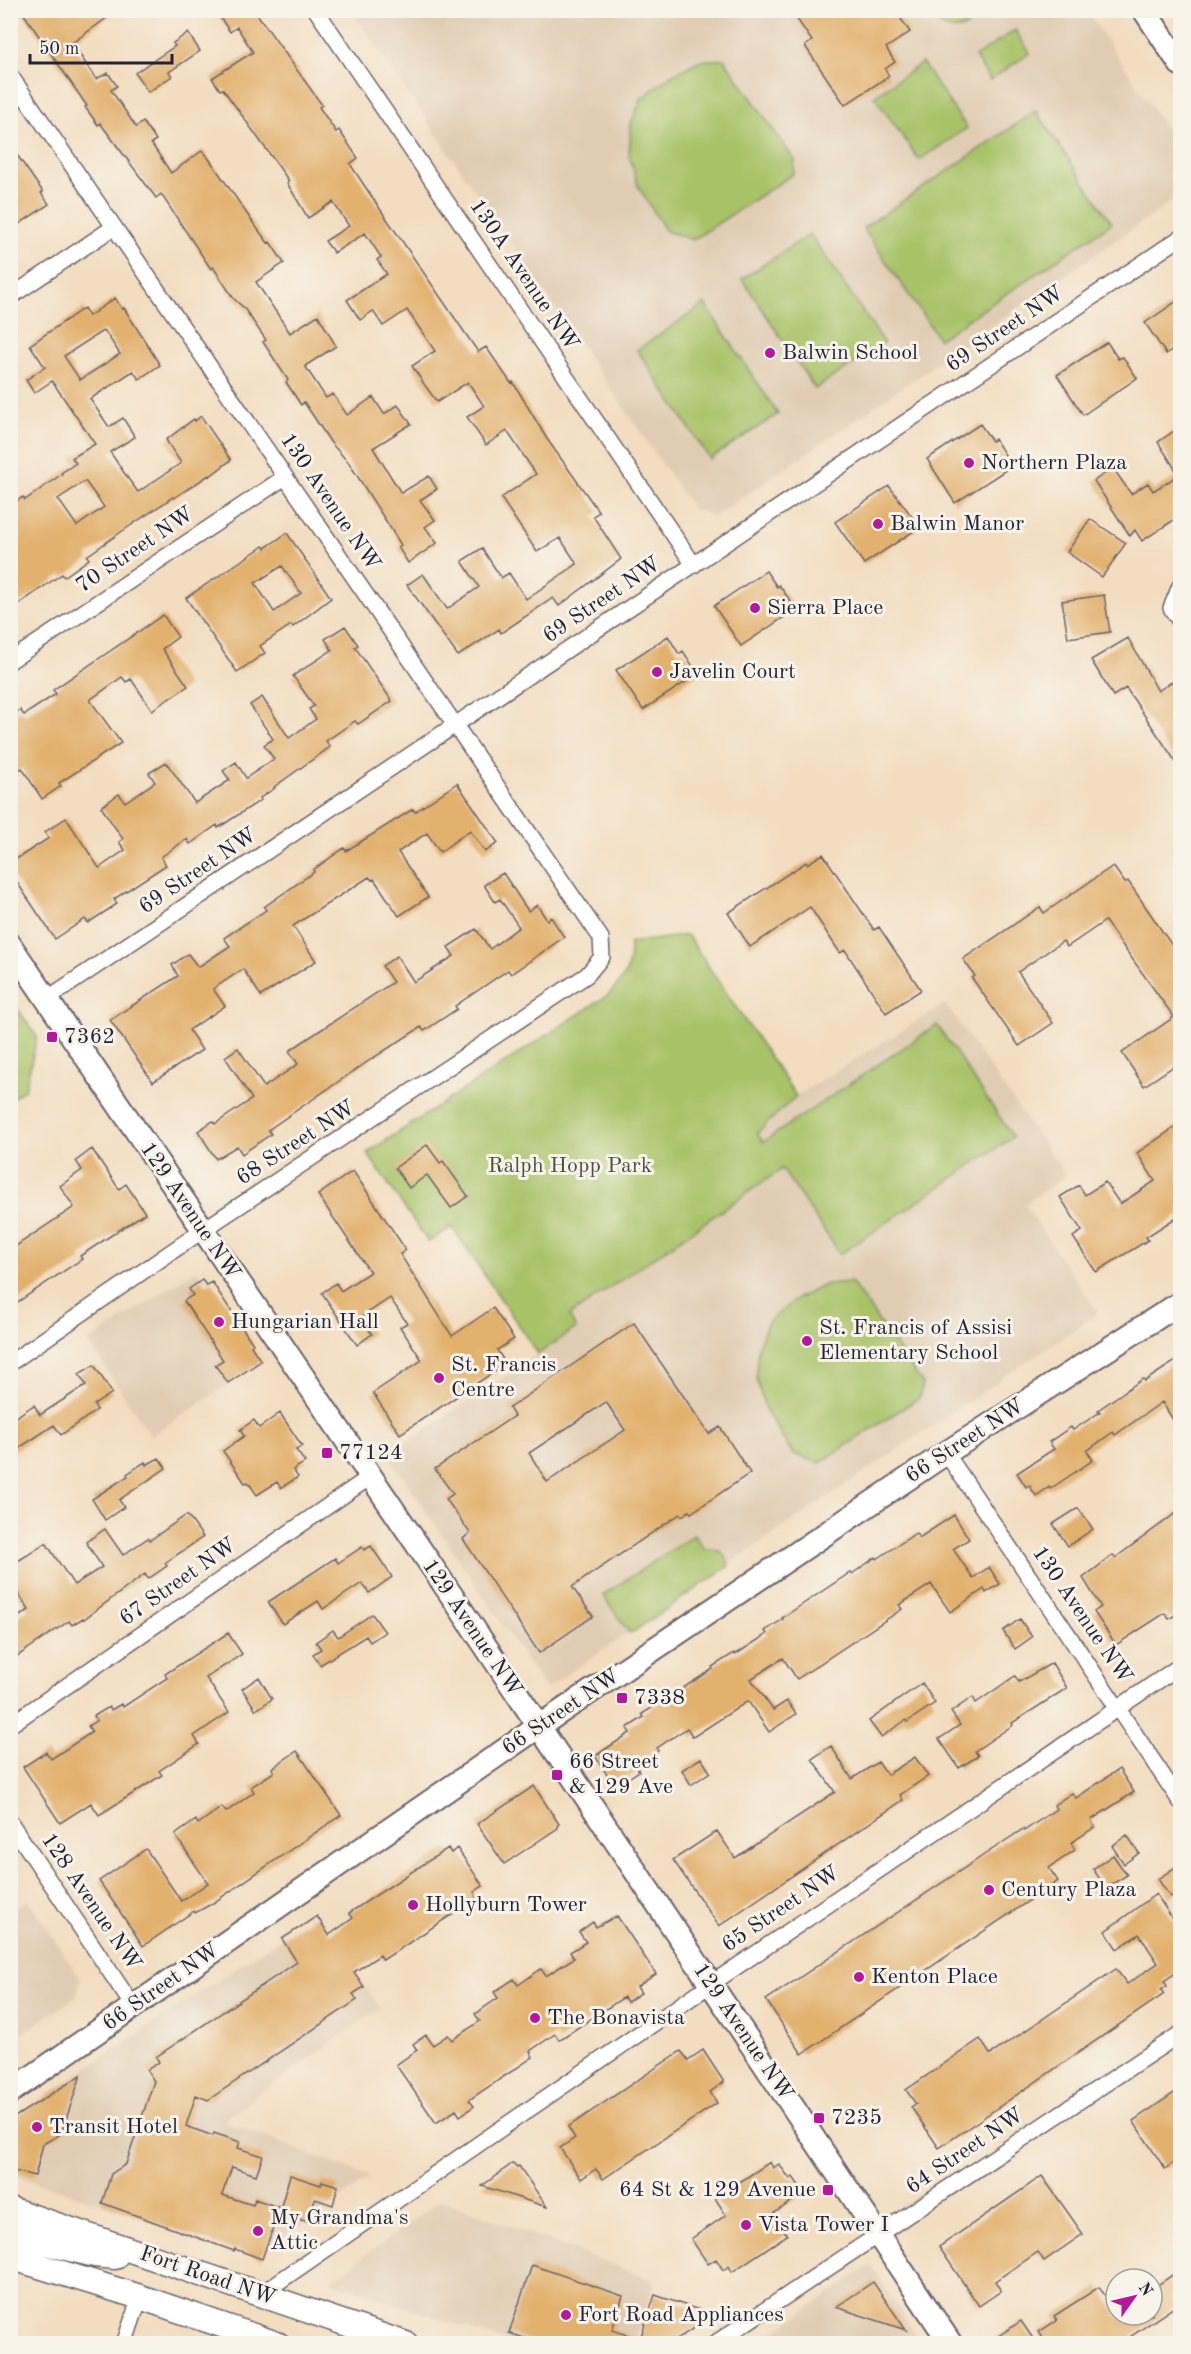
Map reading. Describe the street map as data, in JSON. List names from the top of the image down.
{
  "streets": {
    "main road": ["Fort Road NW"],
    "street": [
      "130A Avenue NW",
      "69 Street NW",
      "130 Avenue NW",
      "70 Street NW",
      "68 Street NW",
      "129 Avenue NW",
      "66 Street NW",
      "67 Street NW",
      "128 Avenue NW",
      "65 Street NW",
      "64 Street NW"
    ]
  },
  "crossings": [
    ["130A Avenue NW", "69 Street NW"],
    ["69 Street NW", "130 Avenue NW"],
    ["69 Street NW", "129 Avenue NW"],
    ["130 Avenue NW", "70 Street NW"],
    ["130 Avenue NW", "68 Street NW"],
    ["130 Avenue NW", "66 Street NW"],
    ["130 Avenue NW", "65 Street NW"],
    ["68 Street NW", "129 Avenue NW"],
    ["129 Avenue NW", "66 Street NW"],
    ["129 Avenue NW", "67 Street NW"],
    ["129 Avenue NW", "65 Street NW"],
    ["129 Avenue NW", "64 Street NW"],
    ["66 Street NW", "128 Avenue NW"],
    ["65 Street NW", "Fort Road NW"]
  ],
  "parks": ["Ralph Hopp Park"],
  "places": {
    "other": [
      "Balwin School",
      "Northern Plaza",
      "Balwin Manor",
      "Sierra Place",
      "Javelin Court",
      "Hungarian Hall",
      "St. Francis of Assisi Elementary School",
      "St. Francis Centre",
      "Century Plaza",
      "Hollyburn Tower",
      "Kenton Place",
      "The Bonavista",
      "Transit Hotel",
      "Vista Tower I",
      "My Grandma's Attic",
      "Fort Road Appliances"
    ],
    "transit": [
      "7362",
      "77124",
      "7338",
      "66 Street & 129 Ave",
      "7235",
      "64 St & 129 Avenue"
    ]
  },
  "scale_bar": "50 m",
  "north": "top right"
}
